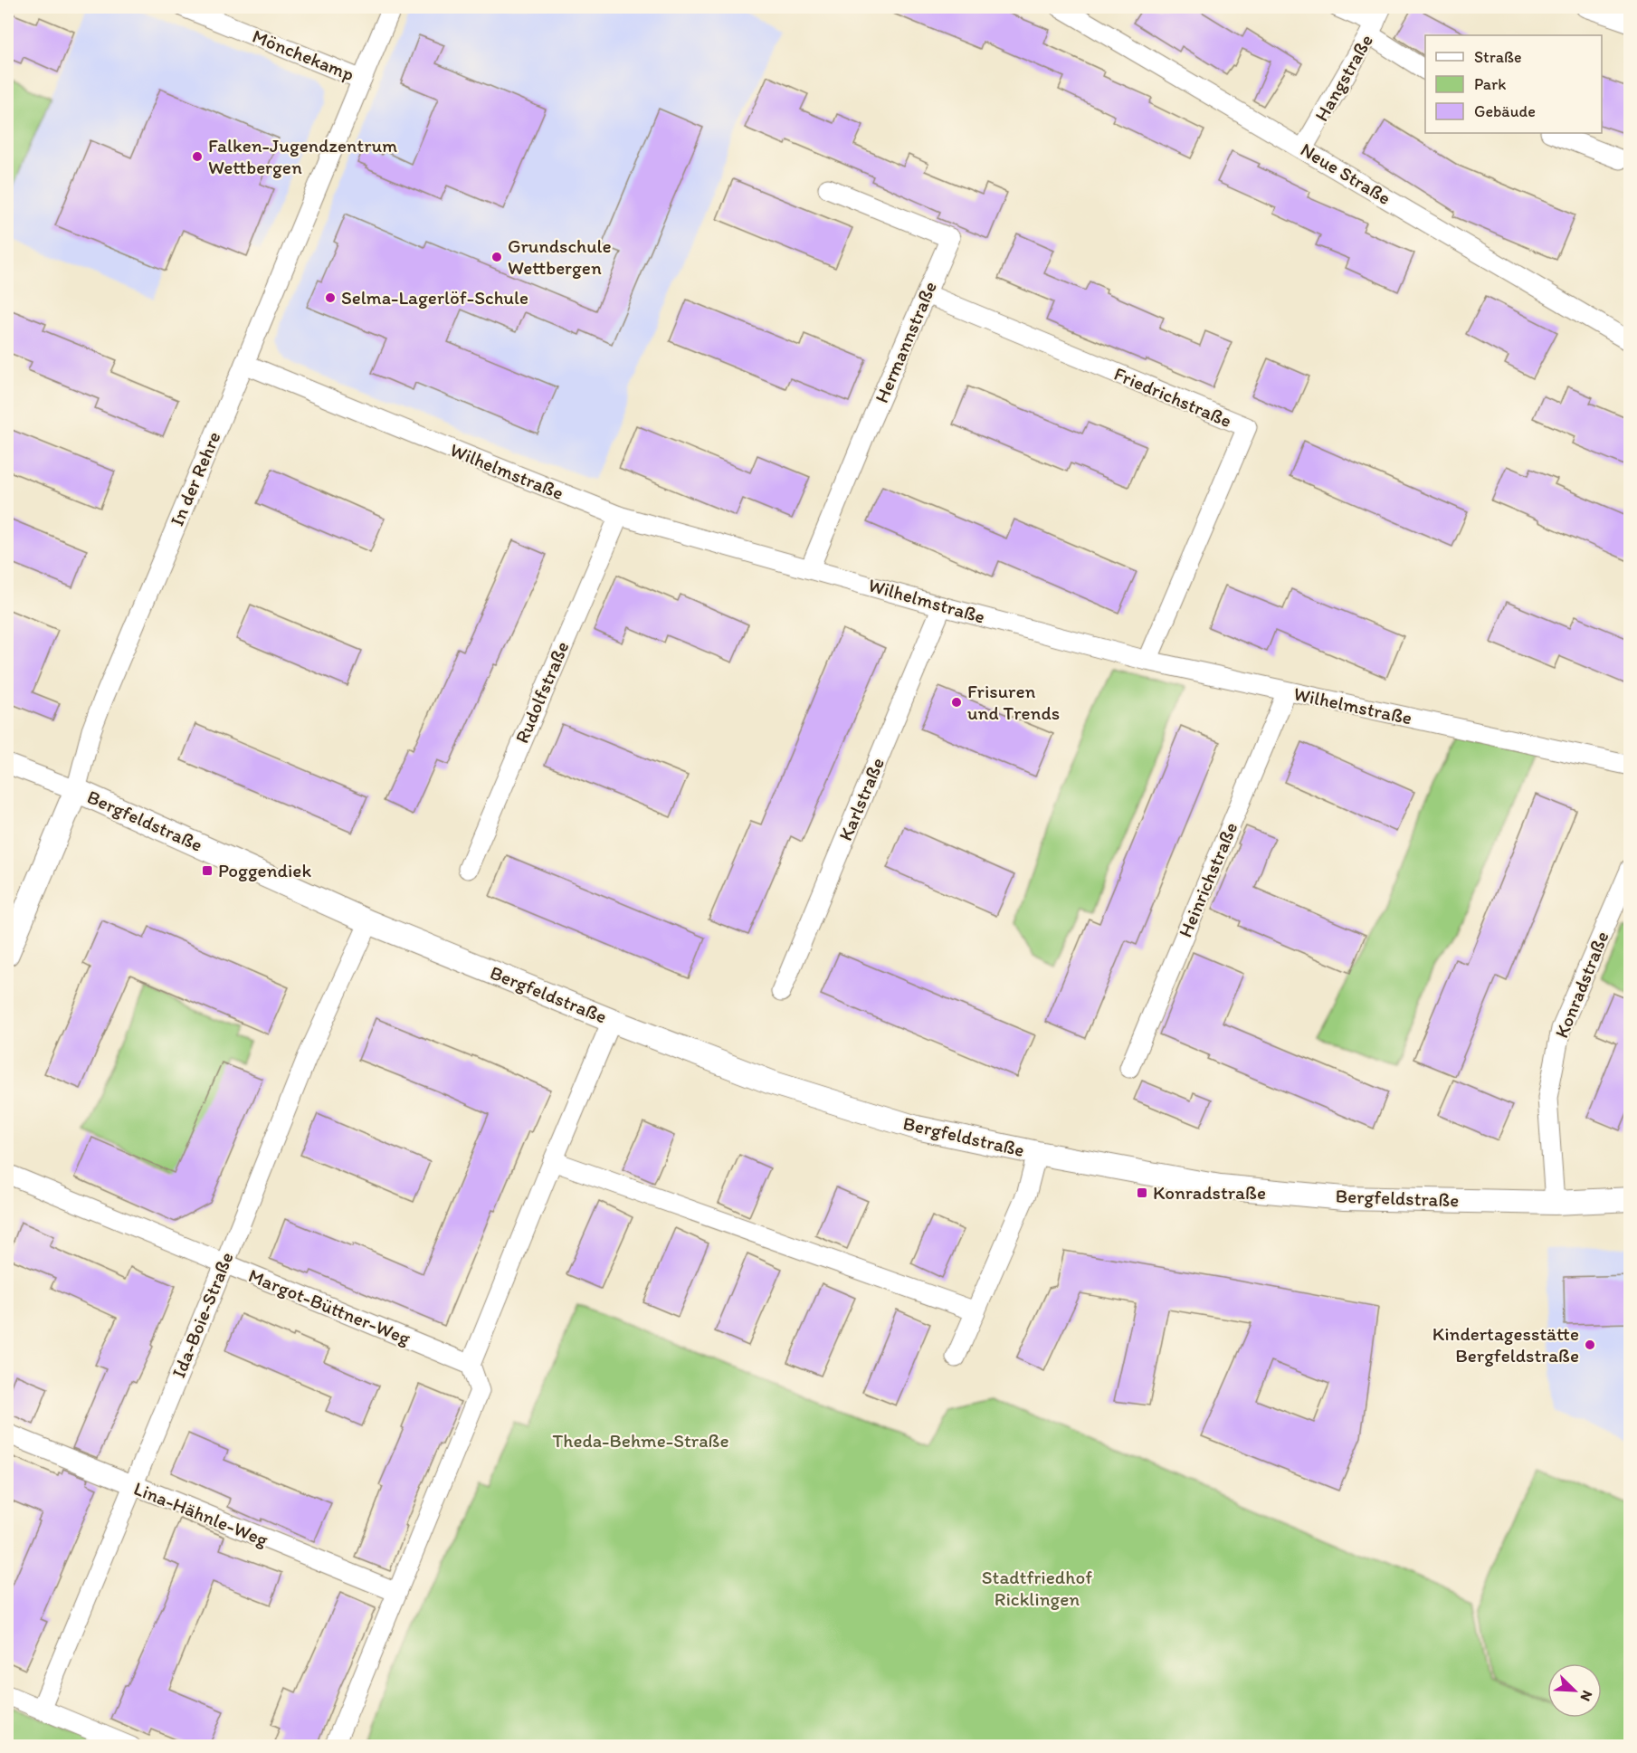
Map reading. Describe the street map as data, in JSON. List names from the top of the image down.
{
  "streets": {
    "street": [
      "Mönchekamp",
      "Hangstraße",
      "Neue Straße",
      "Hermannstraße",
      "Friedrichstraße",
      "Wilhelmstraße",
      "In der Rehre",
      "Rudolfstraße",
      "Karlstraße",
      "Bergfeldstraße",
      "Heinrichstraße",
      "Konradstraße",
      "Margot-Büttner-Weg",
      "Ida-Boie-Straße",
      "Lina-Hähnle-Weg"
    ]
  },
  "crossings": [
    ["Mönchekamp", "In der Rehre"],
    ["Hangstraße", "Neue Straße"],
    ["Hermannstraße", "Friedrichstraße"],
    ["Hermannstraße", "Wilhelmstraße"],
    ["Friedrichstraße", "Wilhelmstraße"],
    ["Wilhelmstraße", "In der Rehre"],
    ["Wilhelmstraße", "Rudolfstraße"],
    ["Wilhelmstraße", "Karlstraße"],
    ["Wilhelmstraße", "Heinrichstraße"],
    ["In der Rehre", "Bergfeldstraße"],
    ["Bergfeldstraße", "Konradstraße"],
    ["Bergfeldstraße", "Ida-Boie-Straße"],
    ["Margot-Büttner-Weg", "Ida-Boie-Straße"],
    ["Ida-Boie-Straße", "Lina-Hähnle-Weg"]
  ],
  "parks": ["Theda-Behme-Straße", "Stadtfriedhof Ricklingen"],
  "places": {
    "other": [
      "Falken-Jugendzentrum Wettbergen",
      "Grundschule Wettbergen",
      "Selma-Lagerlöf-Schule",
      "Frisuren und Trends",
      "Kindertagesstätte Bergfeldstraße"
    ],
    "transit": ["Poggendiek", "Konradstraße"]
  },
  "legend": ["Straße", "Park", "Gebäude"],
  "north": "bottom right"
}
